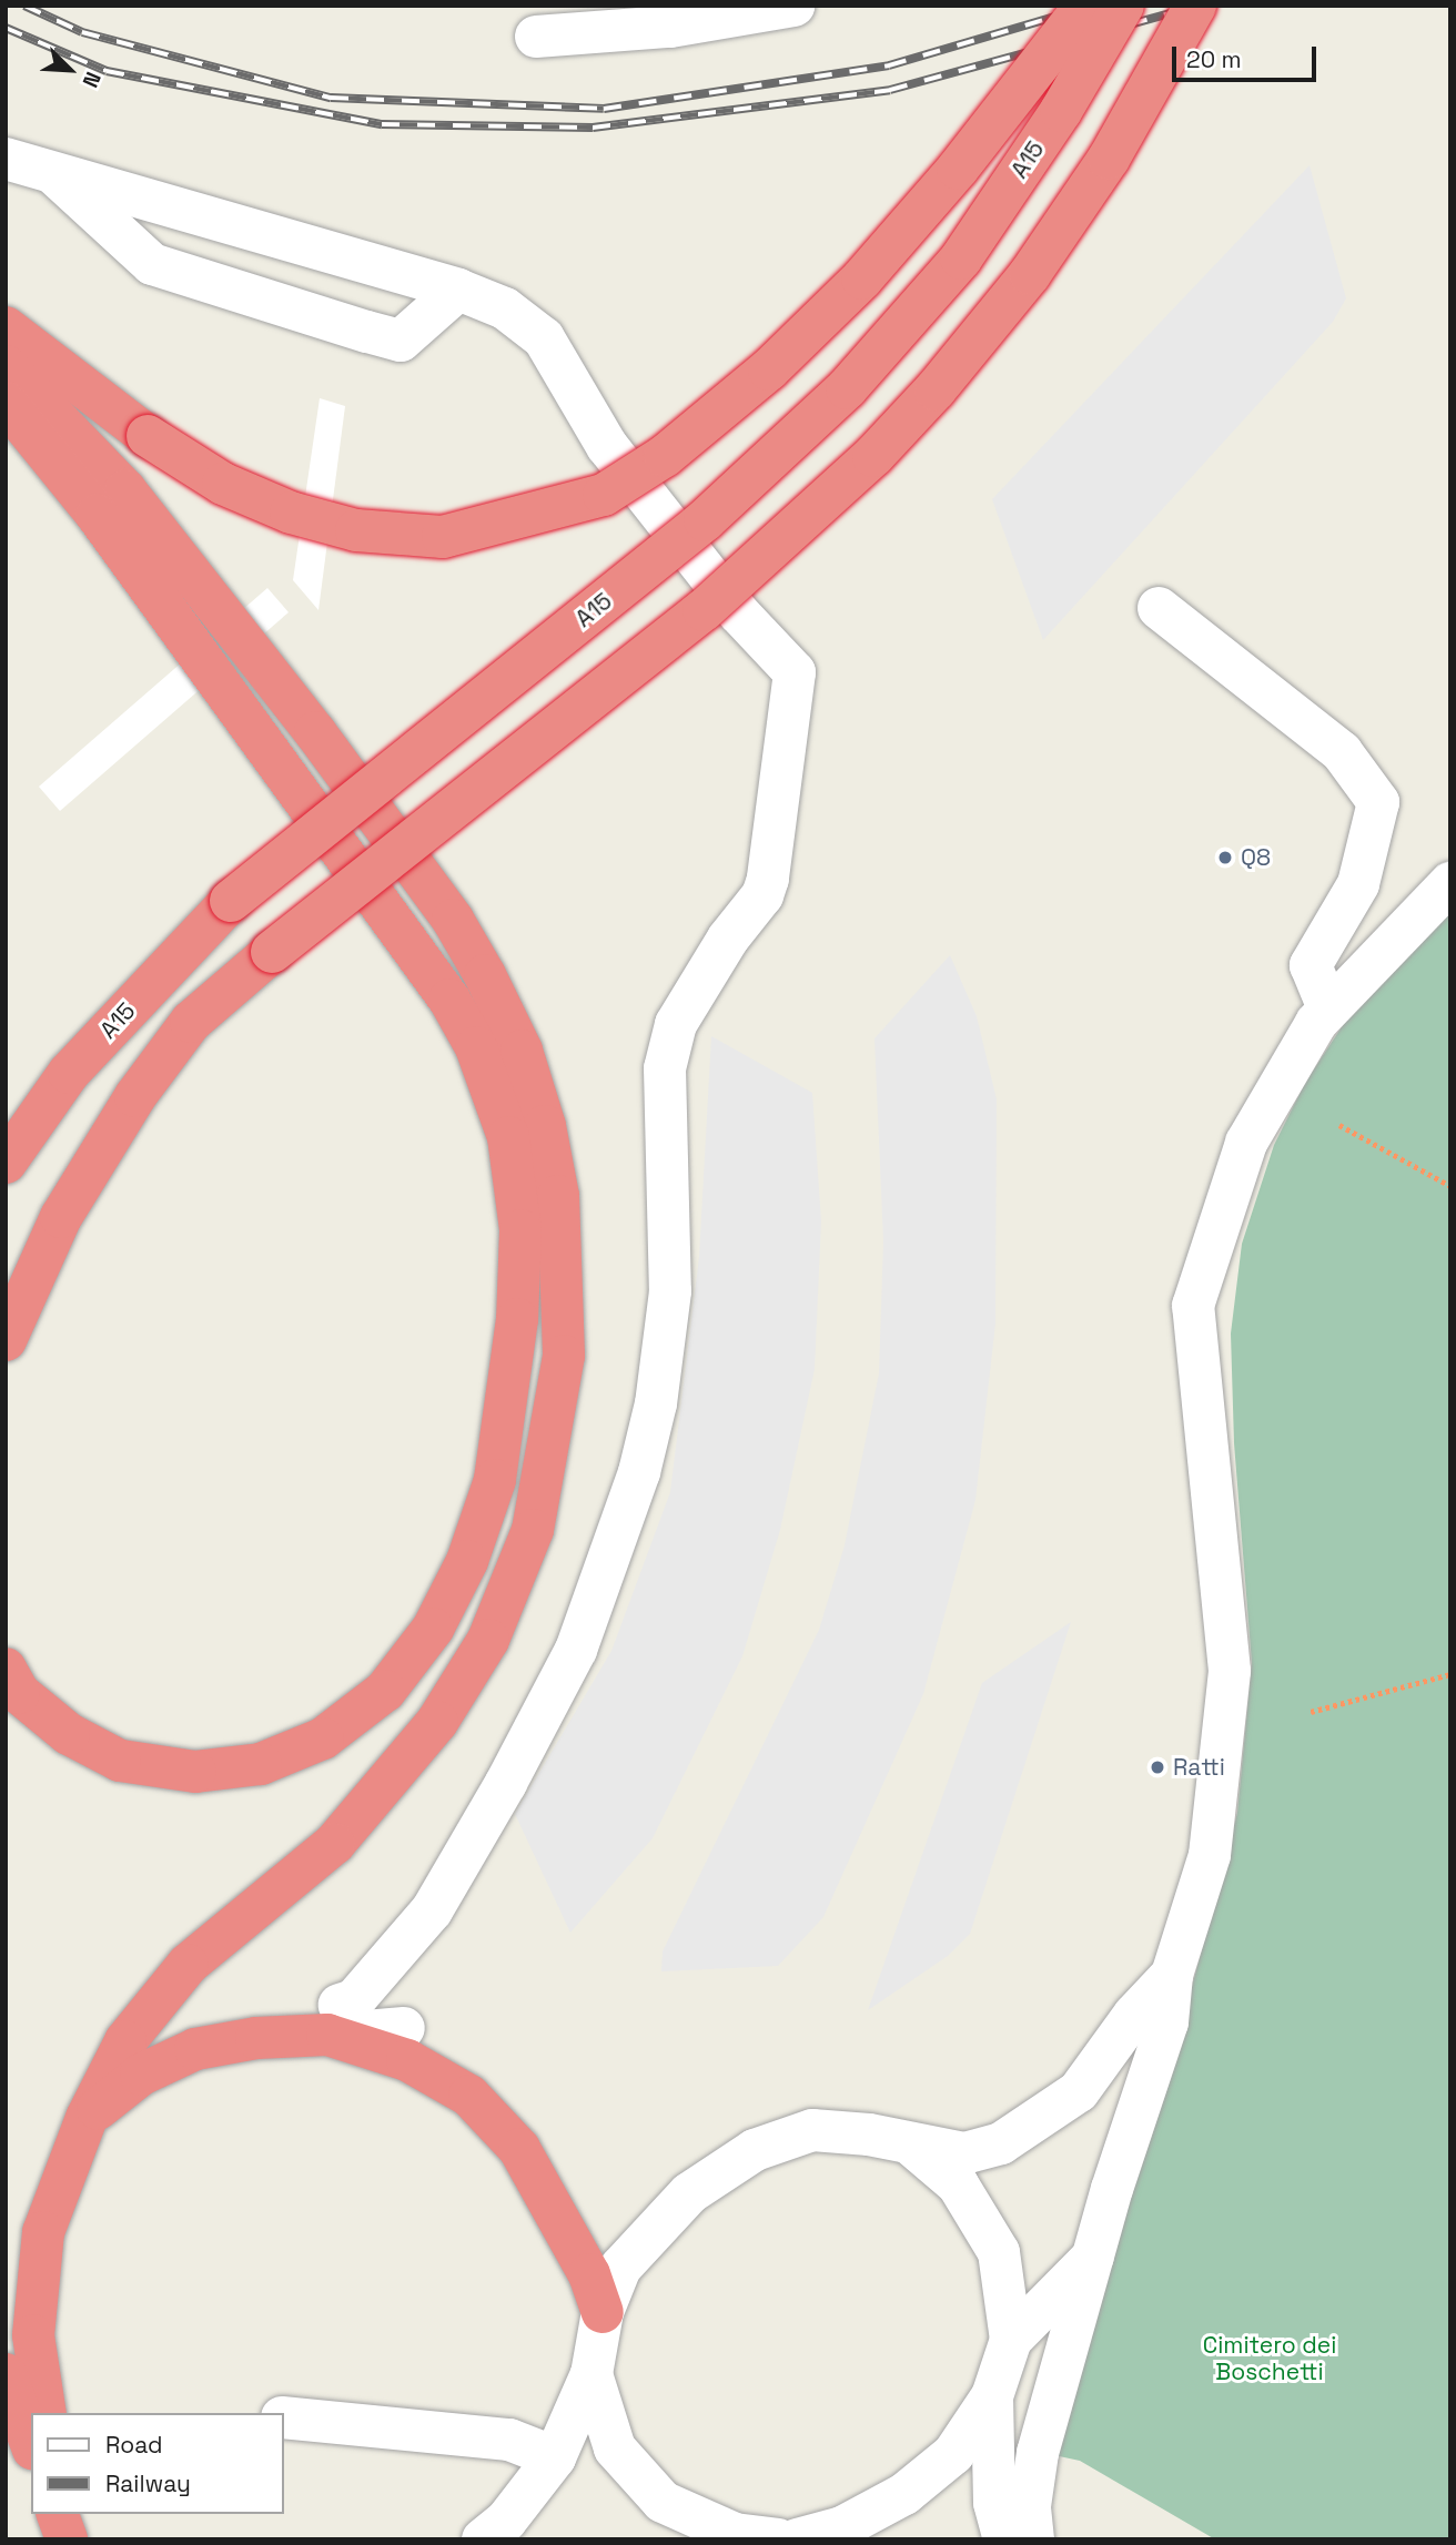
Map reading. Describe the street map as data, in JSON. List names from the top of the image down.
{
  "streets": {
    "highway": ["A15"]
  },
  "parks": ["Cimitero dei Boschetti"],
  "places": ["Q8", "Ratti"],
  "legend": ["Road", "Railway"],
  "scale_bar": "20 m",
  "north": "bottom right"
}
